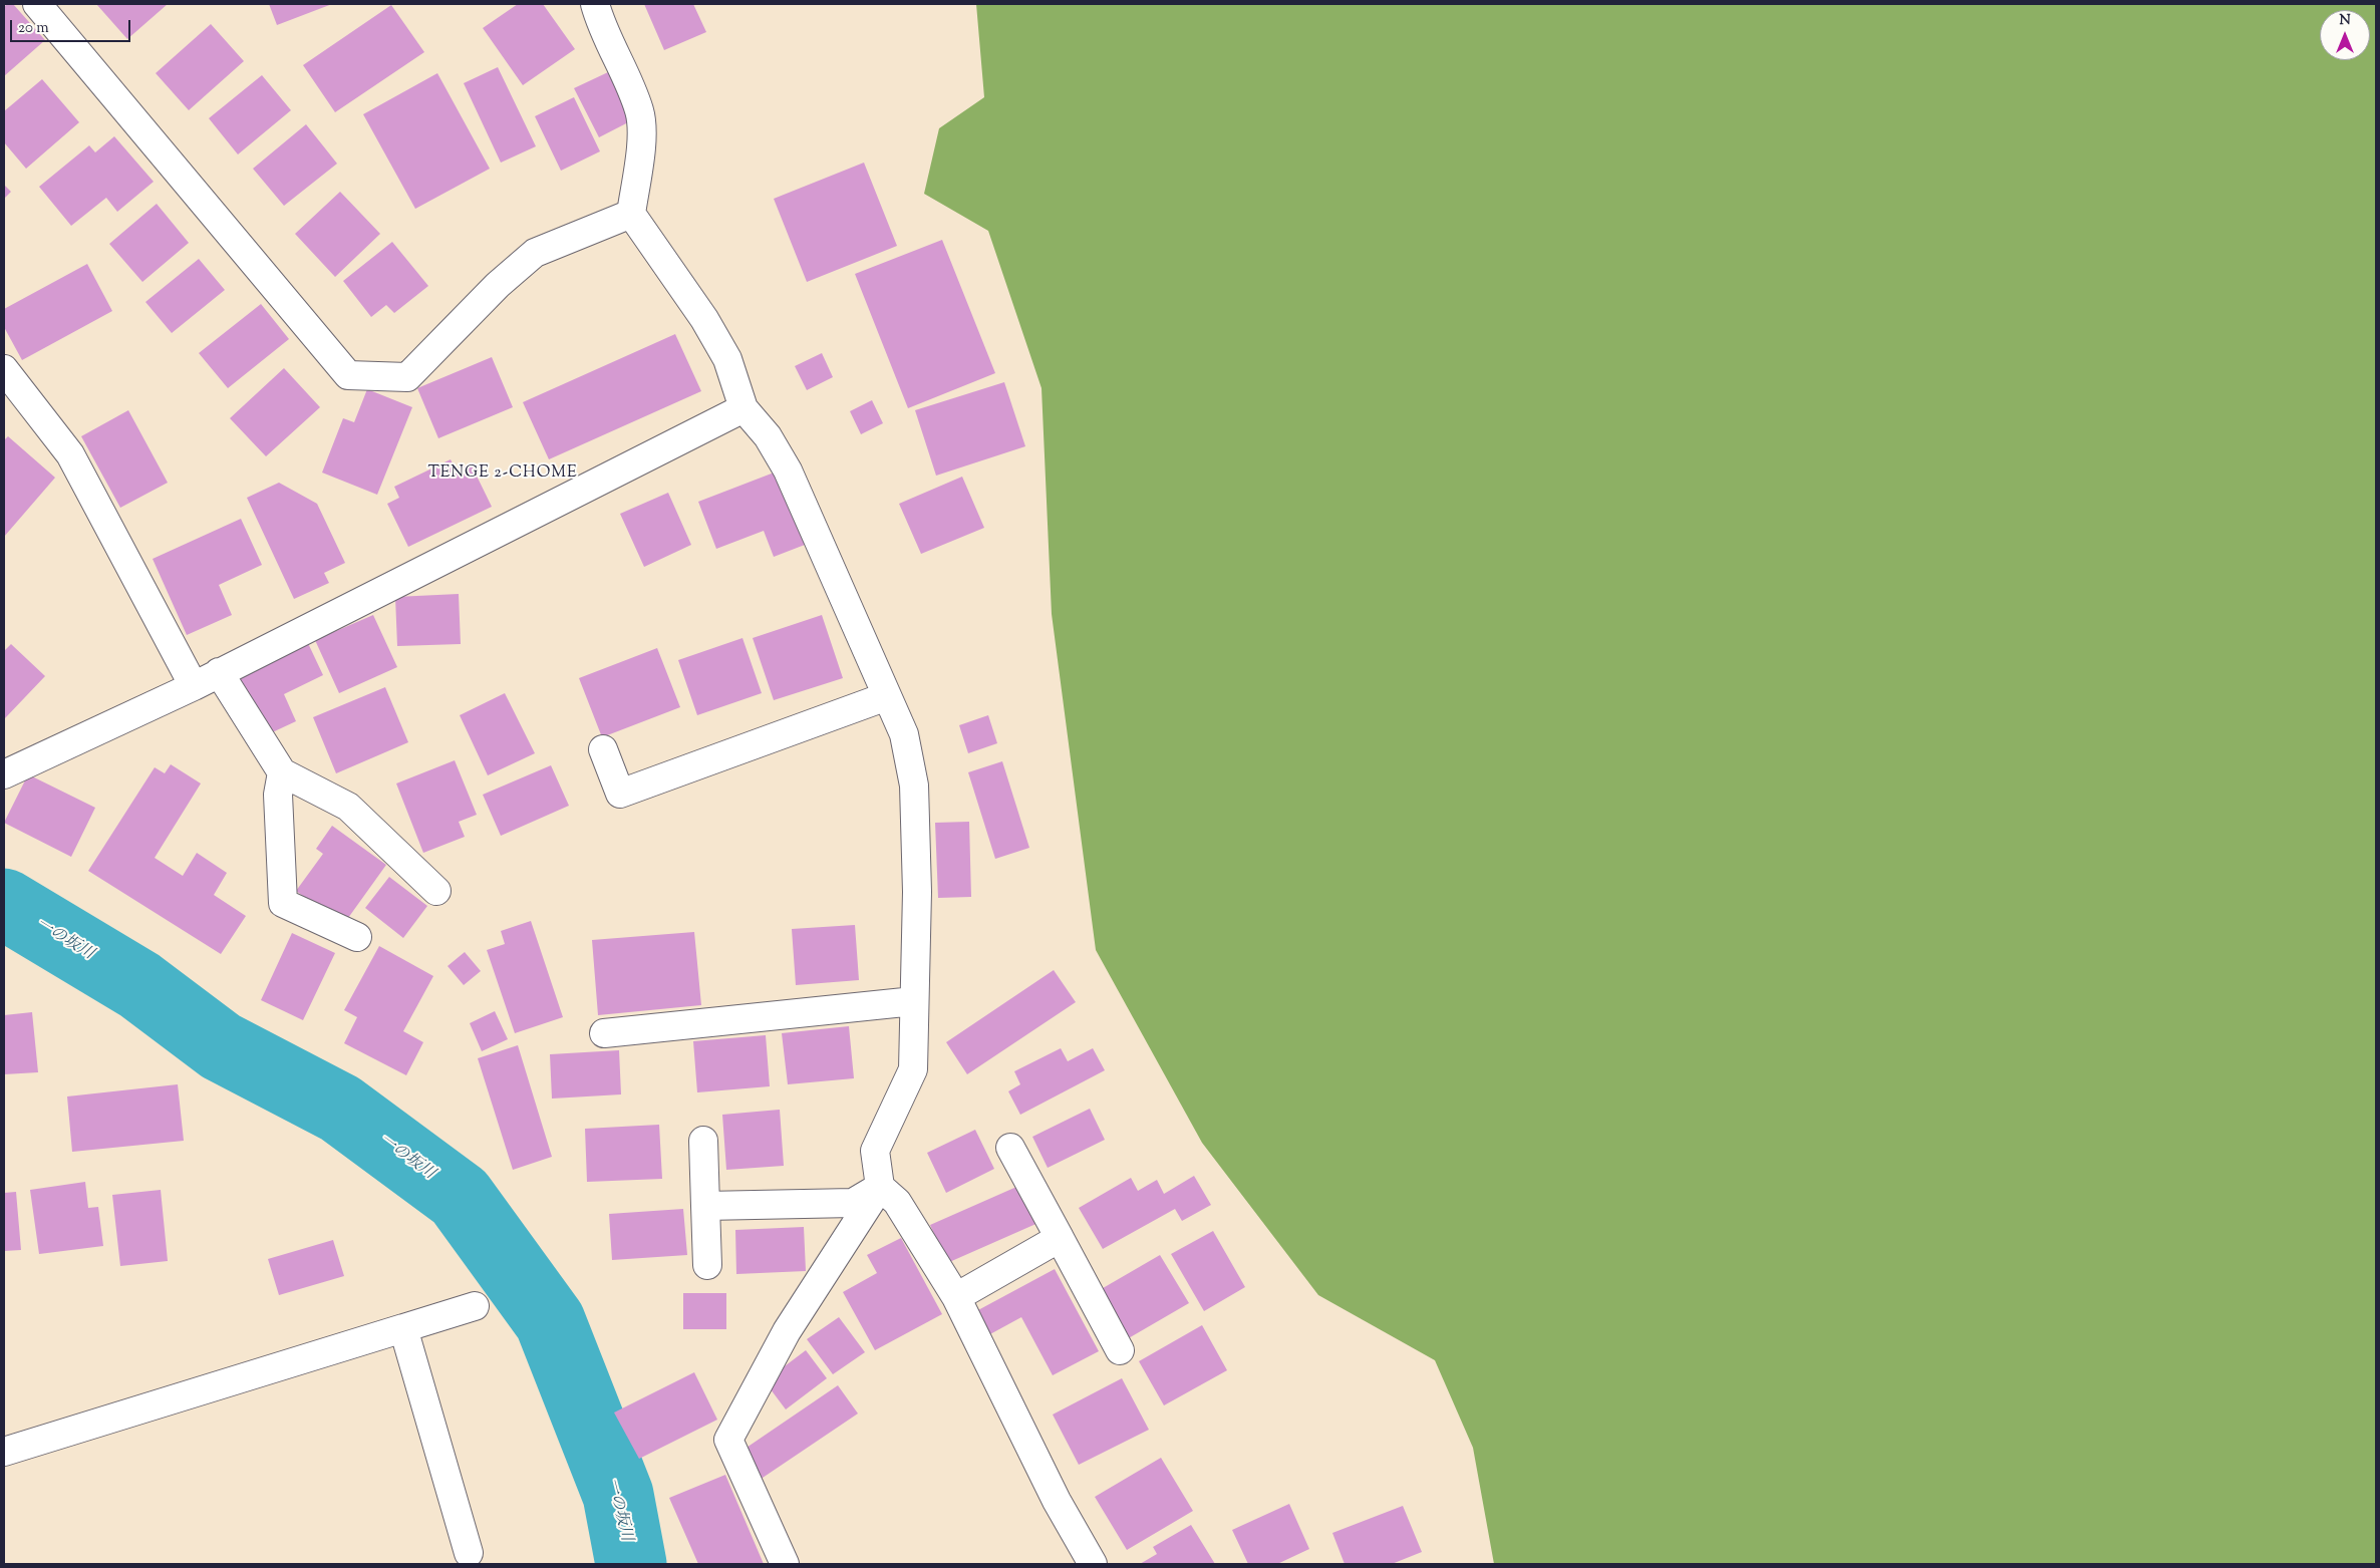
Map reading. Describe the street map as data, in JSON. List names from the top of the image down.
{
  "districts": ["TENGE 2-CHOME"],
  "water": ["一の坂川"],
  "scale_bar": "20 m",
  "north": "top"
}
